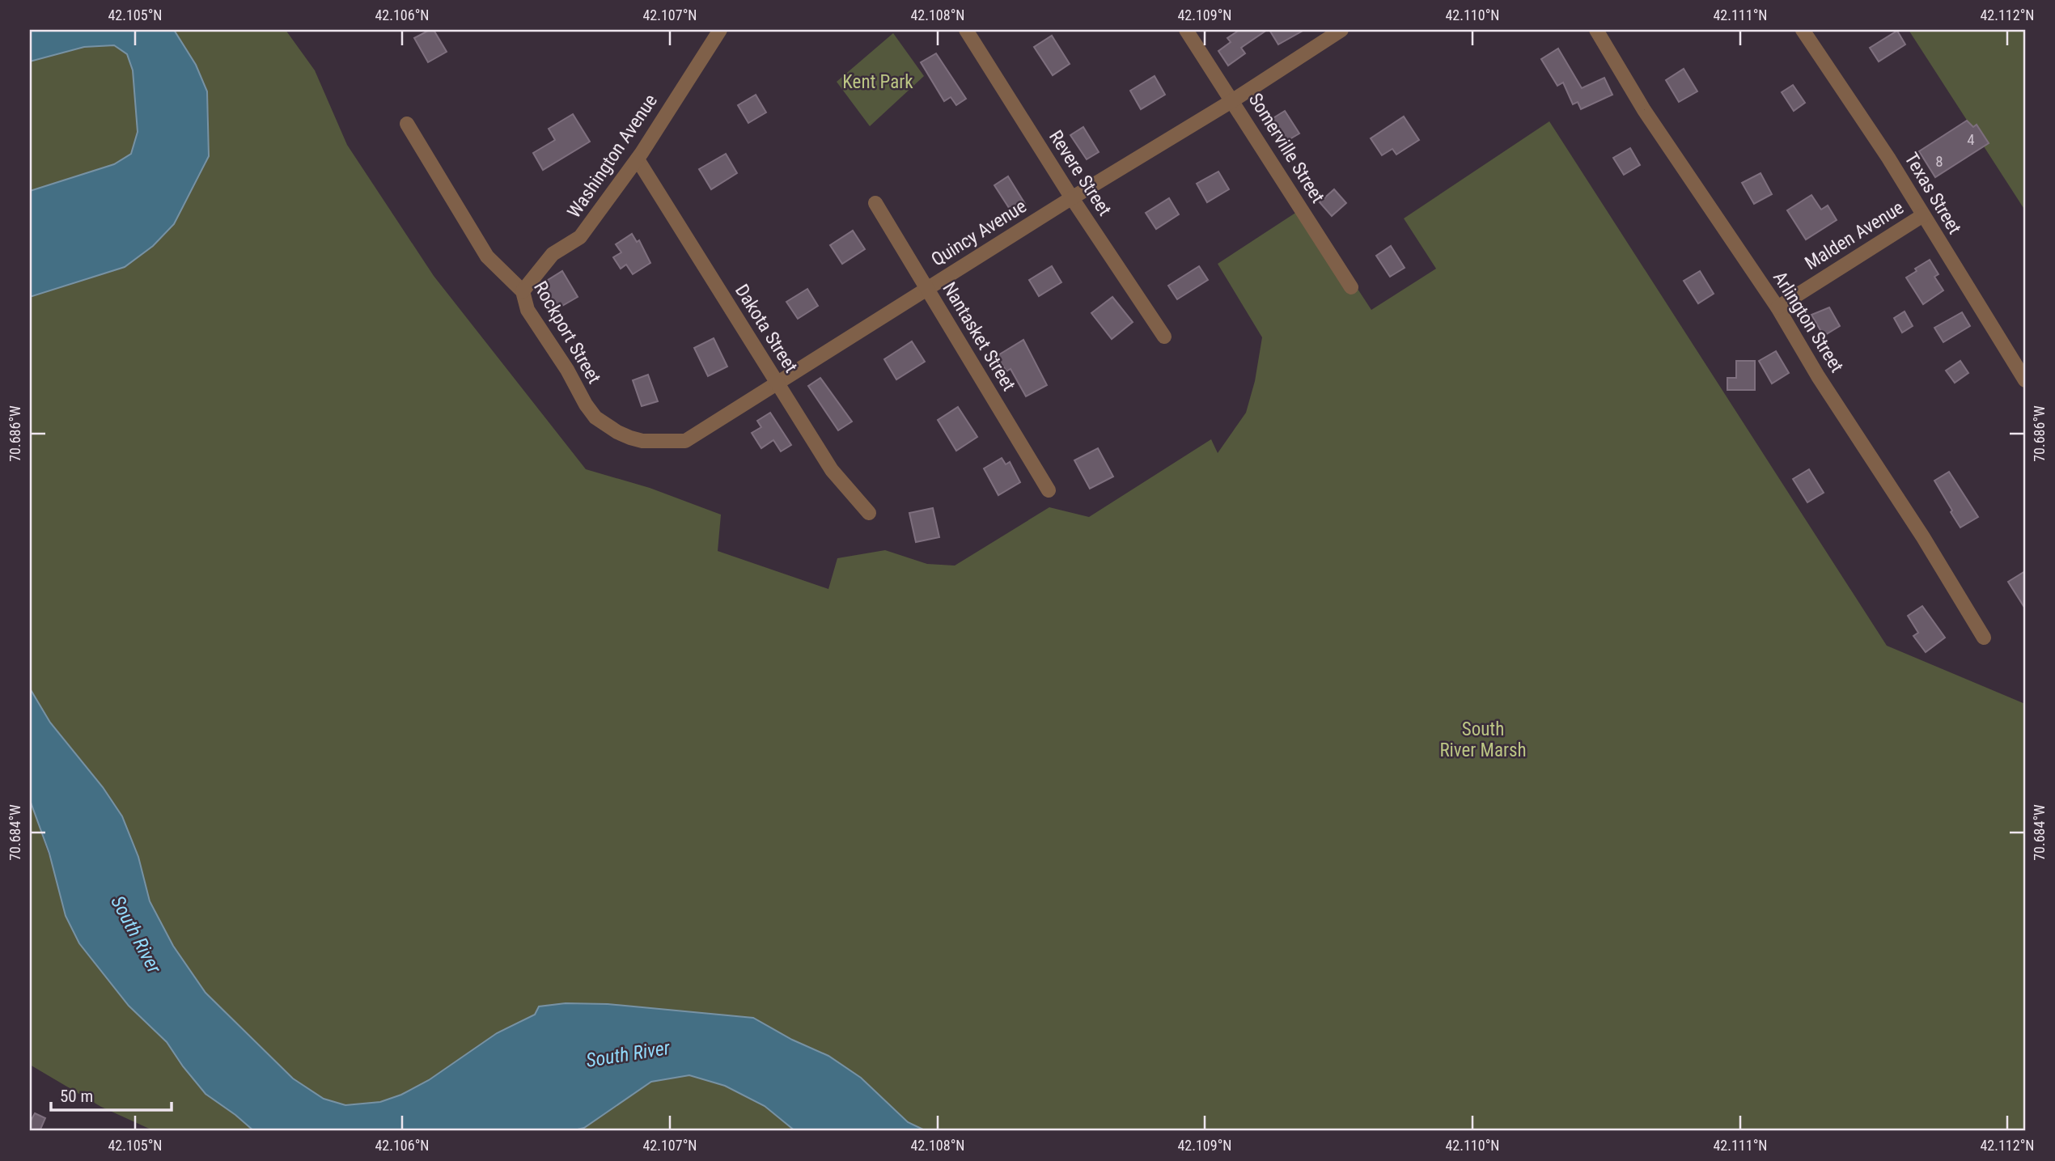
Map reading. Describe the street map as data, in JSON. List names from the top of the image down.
{
  "streets": {
    "street": [
      "Somerville Street",
      "Washington Avenue",
      "Revere Street",
      "Texas Street",
      "Quincy Avenue",
      "Malden Avenue",
      "Arlington Street",
      "Dakota Street",
      "Rockport Street",
      "Nantasket Street"
    ]
  },
  "crossings": [
    ["Somerville Street", "Quincy Avenue"],
    ["Washington Avenue", "Dakota Street"],
    ["Washington Avenue", "Rockport Street"],
    ["Revere Street", "Quincy Avenue"],
    ["Texas Street", "Malden Avenue"],
    ["Quincy Avenue", "Dakota Street"],
    ["Quincy Avenue", "Rockport Street"],
    ["Quincy Avenue", "Nantasket Street"],
    ["Malden Avenue", "Arlington Street"]
  ],
  "water": ["South River"],
  "parks": ["Kent Park", "South River Marsh"],
  "house_numbers": ["4", "8"],
  "scale_bar": "50 m",
  "coordinates": [
    "42.105°N",
    "42.106°N",
    "42.107°N",
    "42.108°N",
    "42.109°N",
    "42.110°N",
    "42.111°N",
    "42.112°N",
    "70.686°W",
    "70.684°W"
  ]
}
